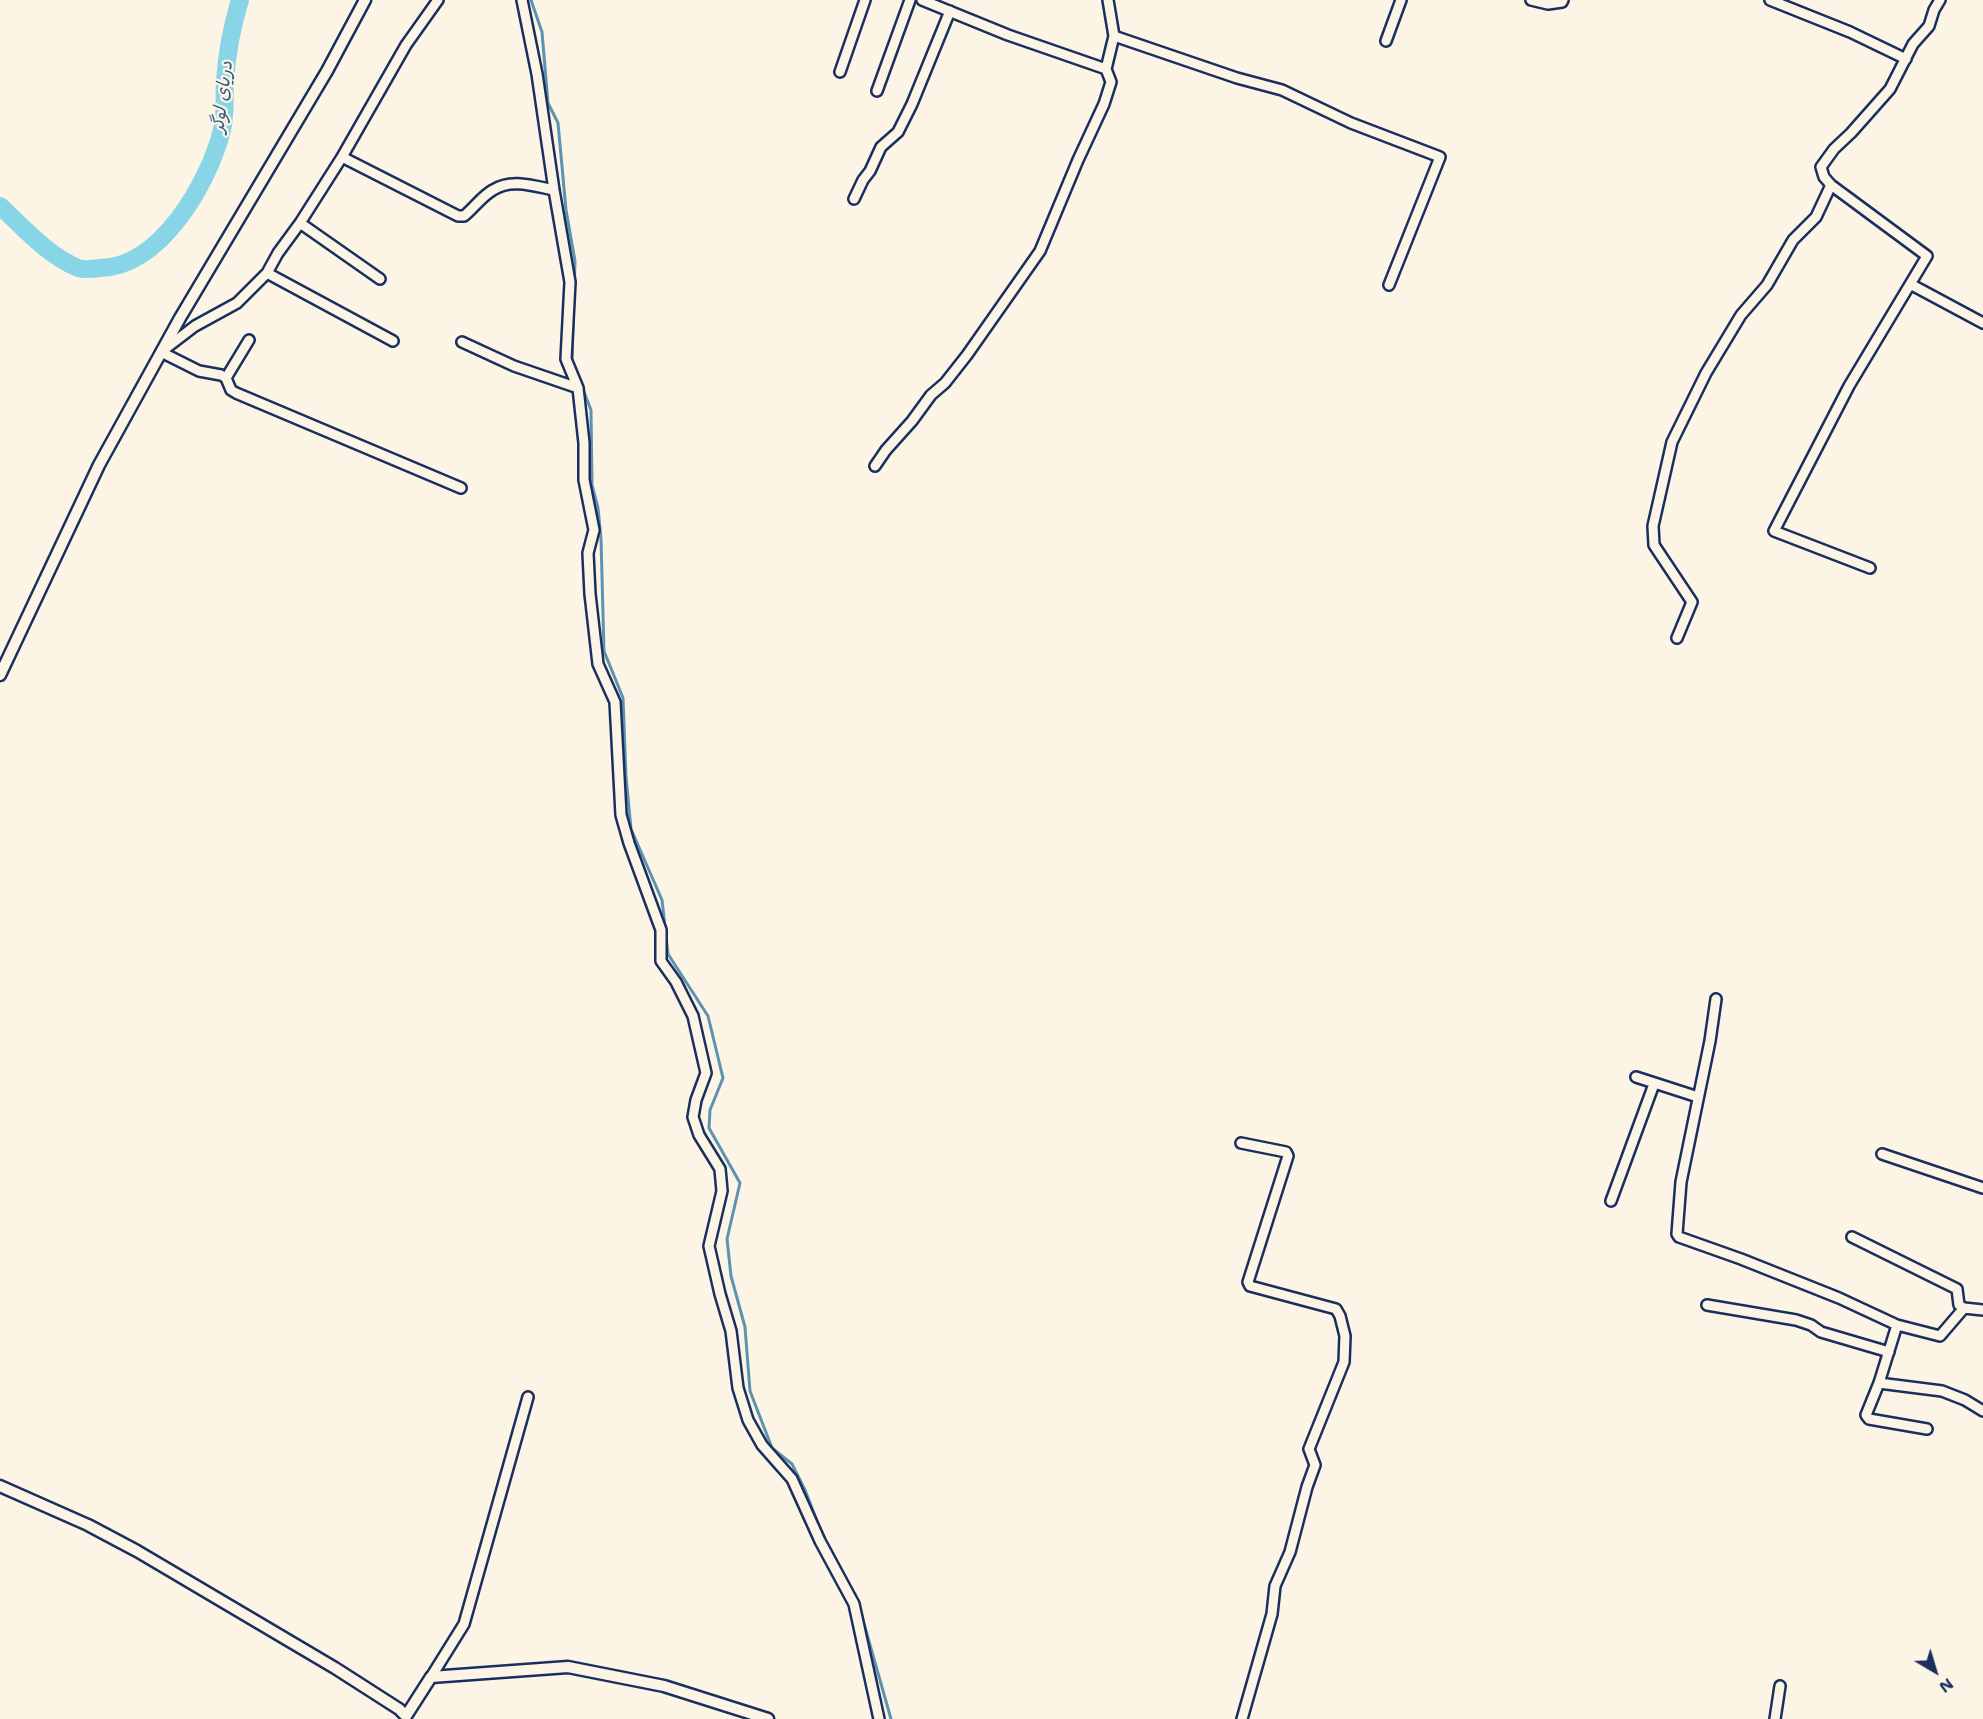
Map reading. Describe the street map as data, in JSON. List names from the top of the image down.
{
  "water": ["دریای لوگر"],
  "north": "bottom right"
}
